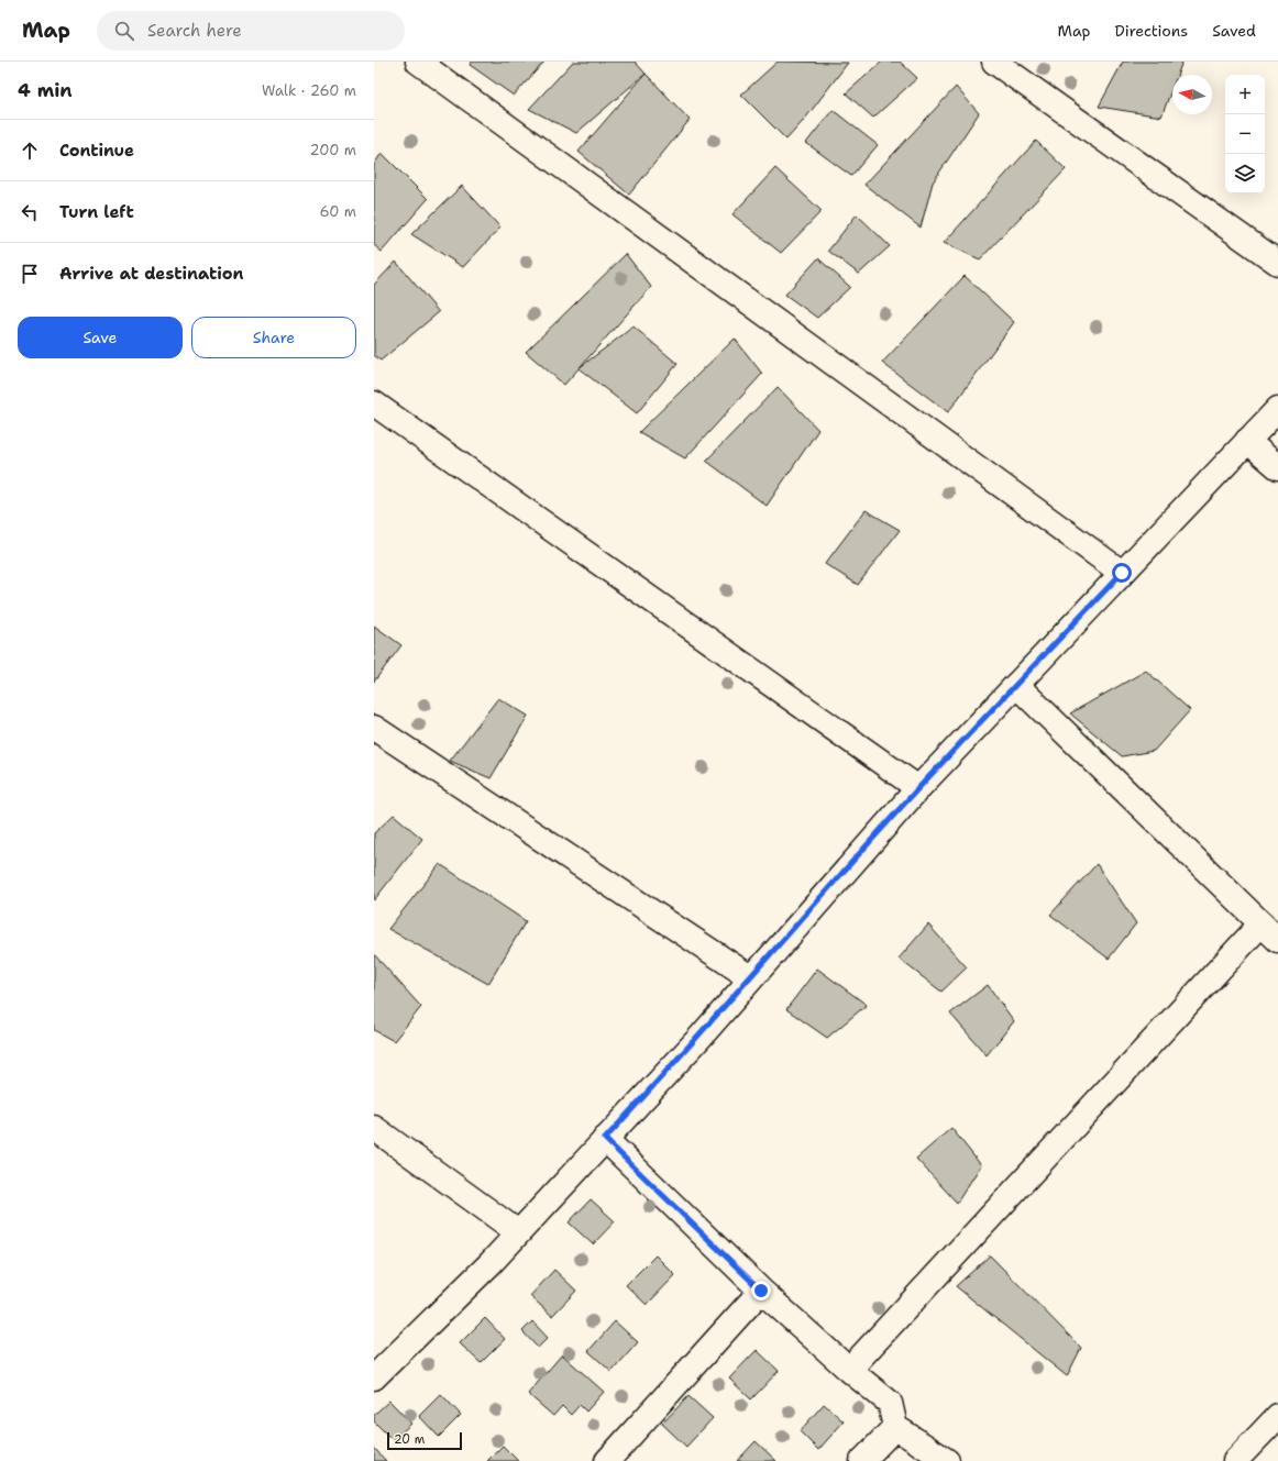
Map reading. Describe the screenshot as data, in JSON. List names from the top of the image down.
{
  "scale_bar": "20 m",
  "north": "left",
  "page": {
    "header": "Map",
    "search": "Search here",
    "nav": ["Map", "Directions", "Saved"],
    "heading": ["4 min", "Walk · 260 m"],
    "map_buttons": ["+", "−"],
    "list": [
      ["Continue", "200 m"],
      ["Turn left", "60 m"],
      "Arrive at destination"
    ],
    "buttons": ["Save", "Share"],
    "scale": "20 m"
  }
}
